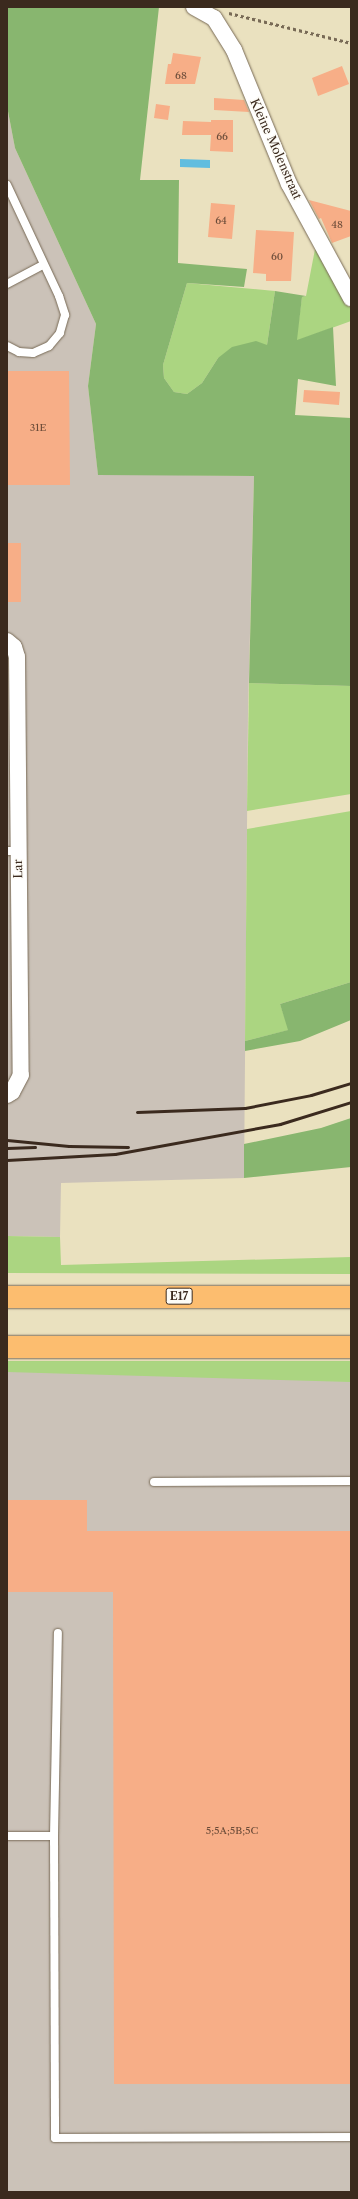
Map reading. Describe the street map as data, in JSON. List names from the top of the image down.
{
  "streets": {
    "highway": ["E17"],
    "street": ["Kleine Molenstraat", "Lar"]
  },
  "house_numbers": [
    "68",
    "66",
    "64",
    "48",
    "60",
    "31E",
    "5;5A;5B;5C"
  ]
}
